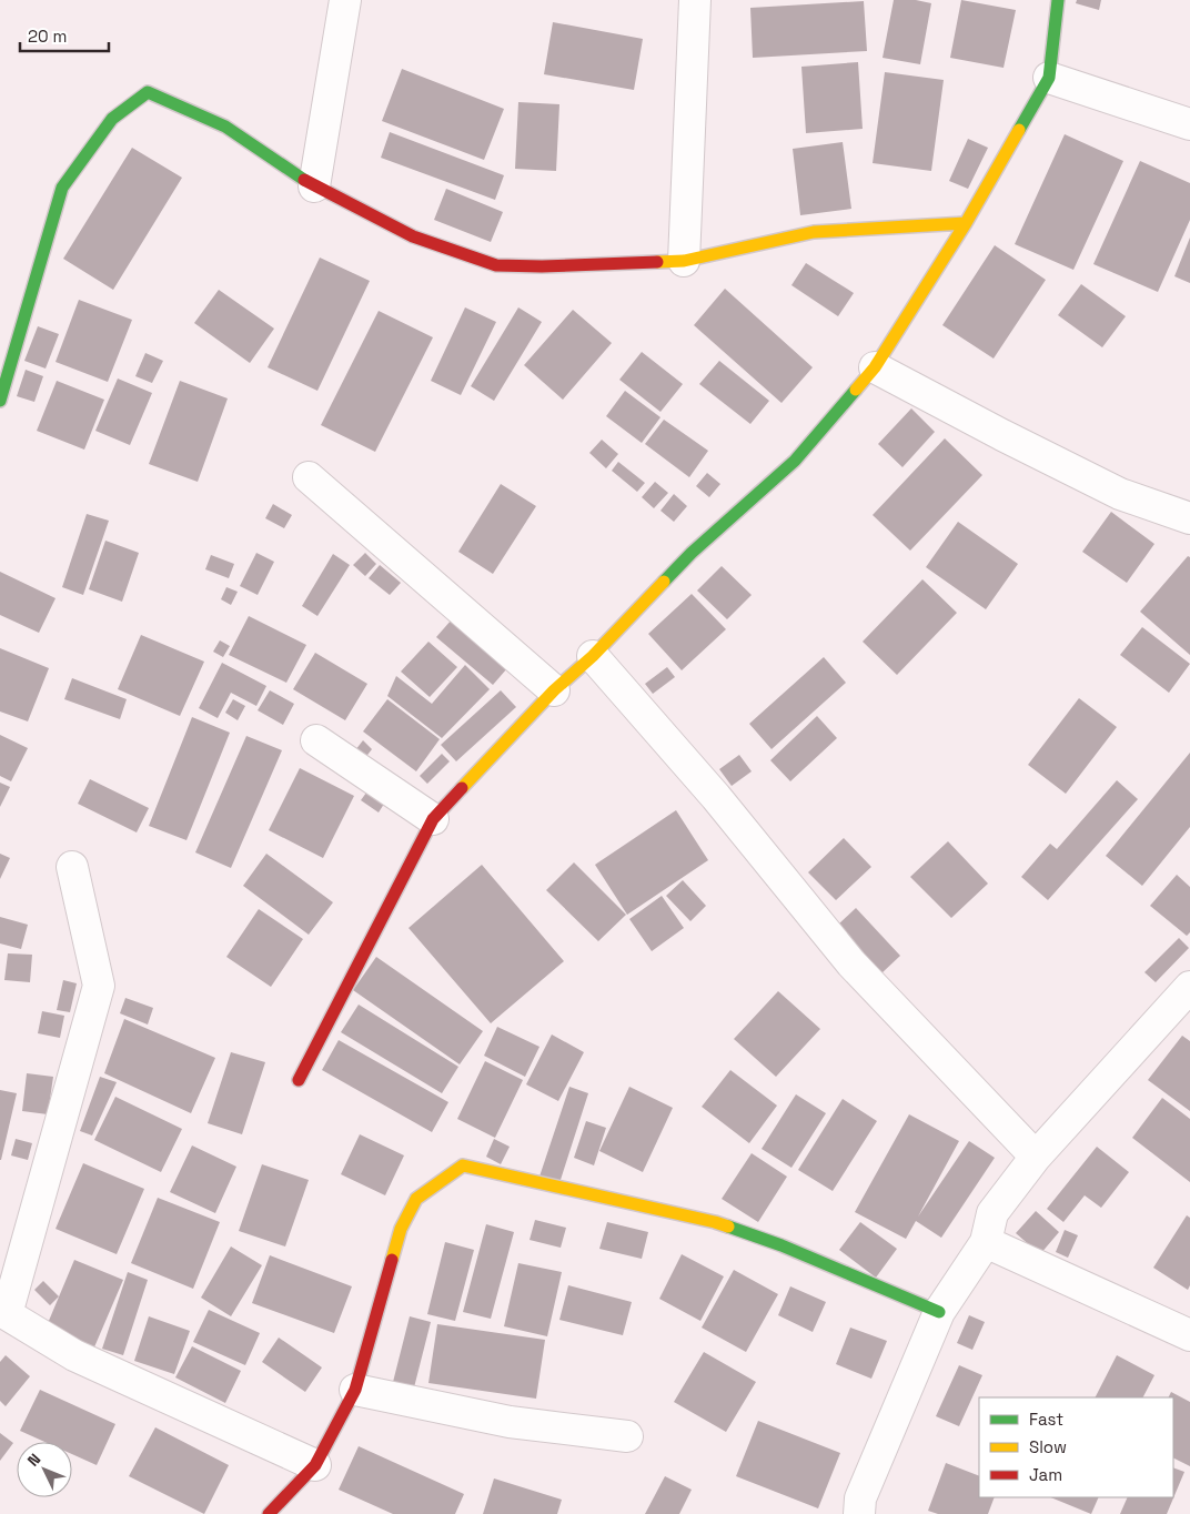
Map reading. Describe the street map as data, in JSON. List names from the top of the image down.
{
  "legend": ["Fast", "Slow", "Jam"],
  "scale_bar": "20 m",
  "north": "top left"
}
